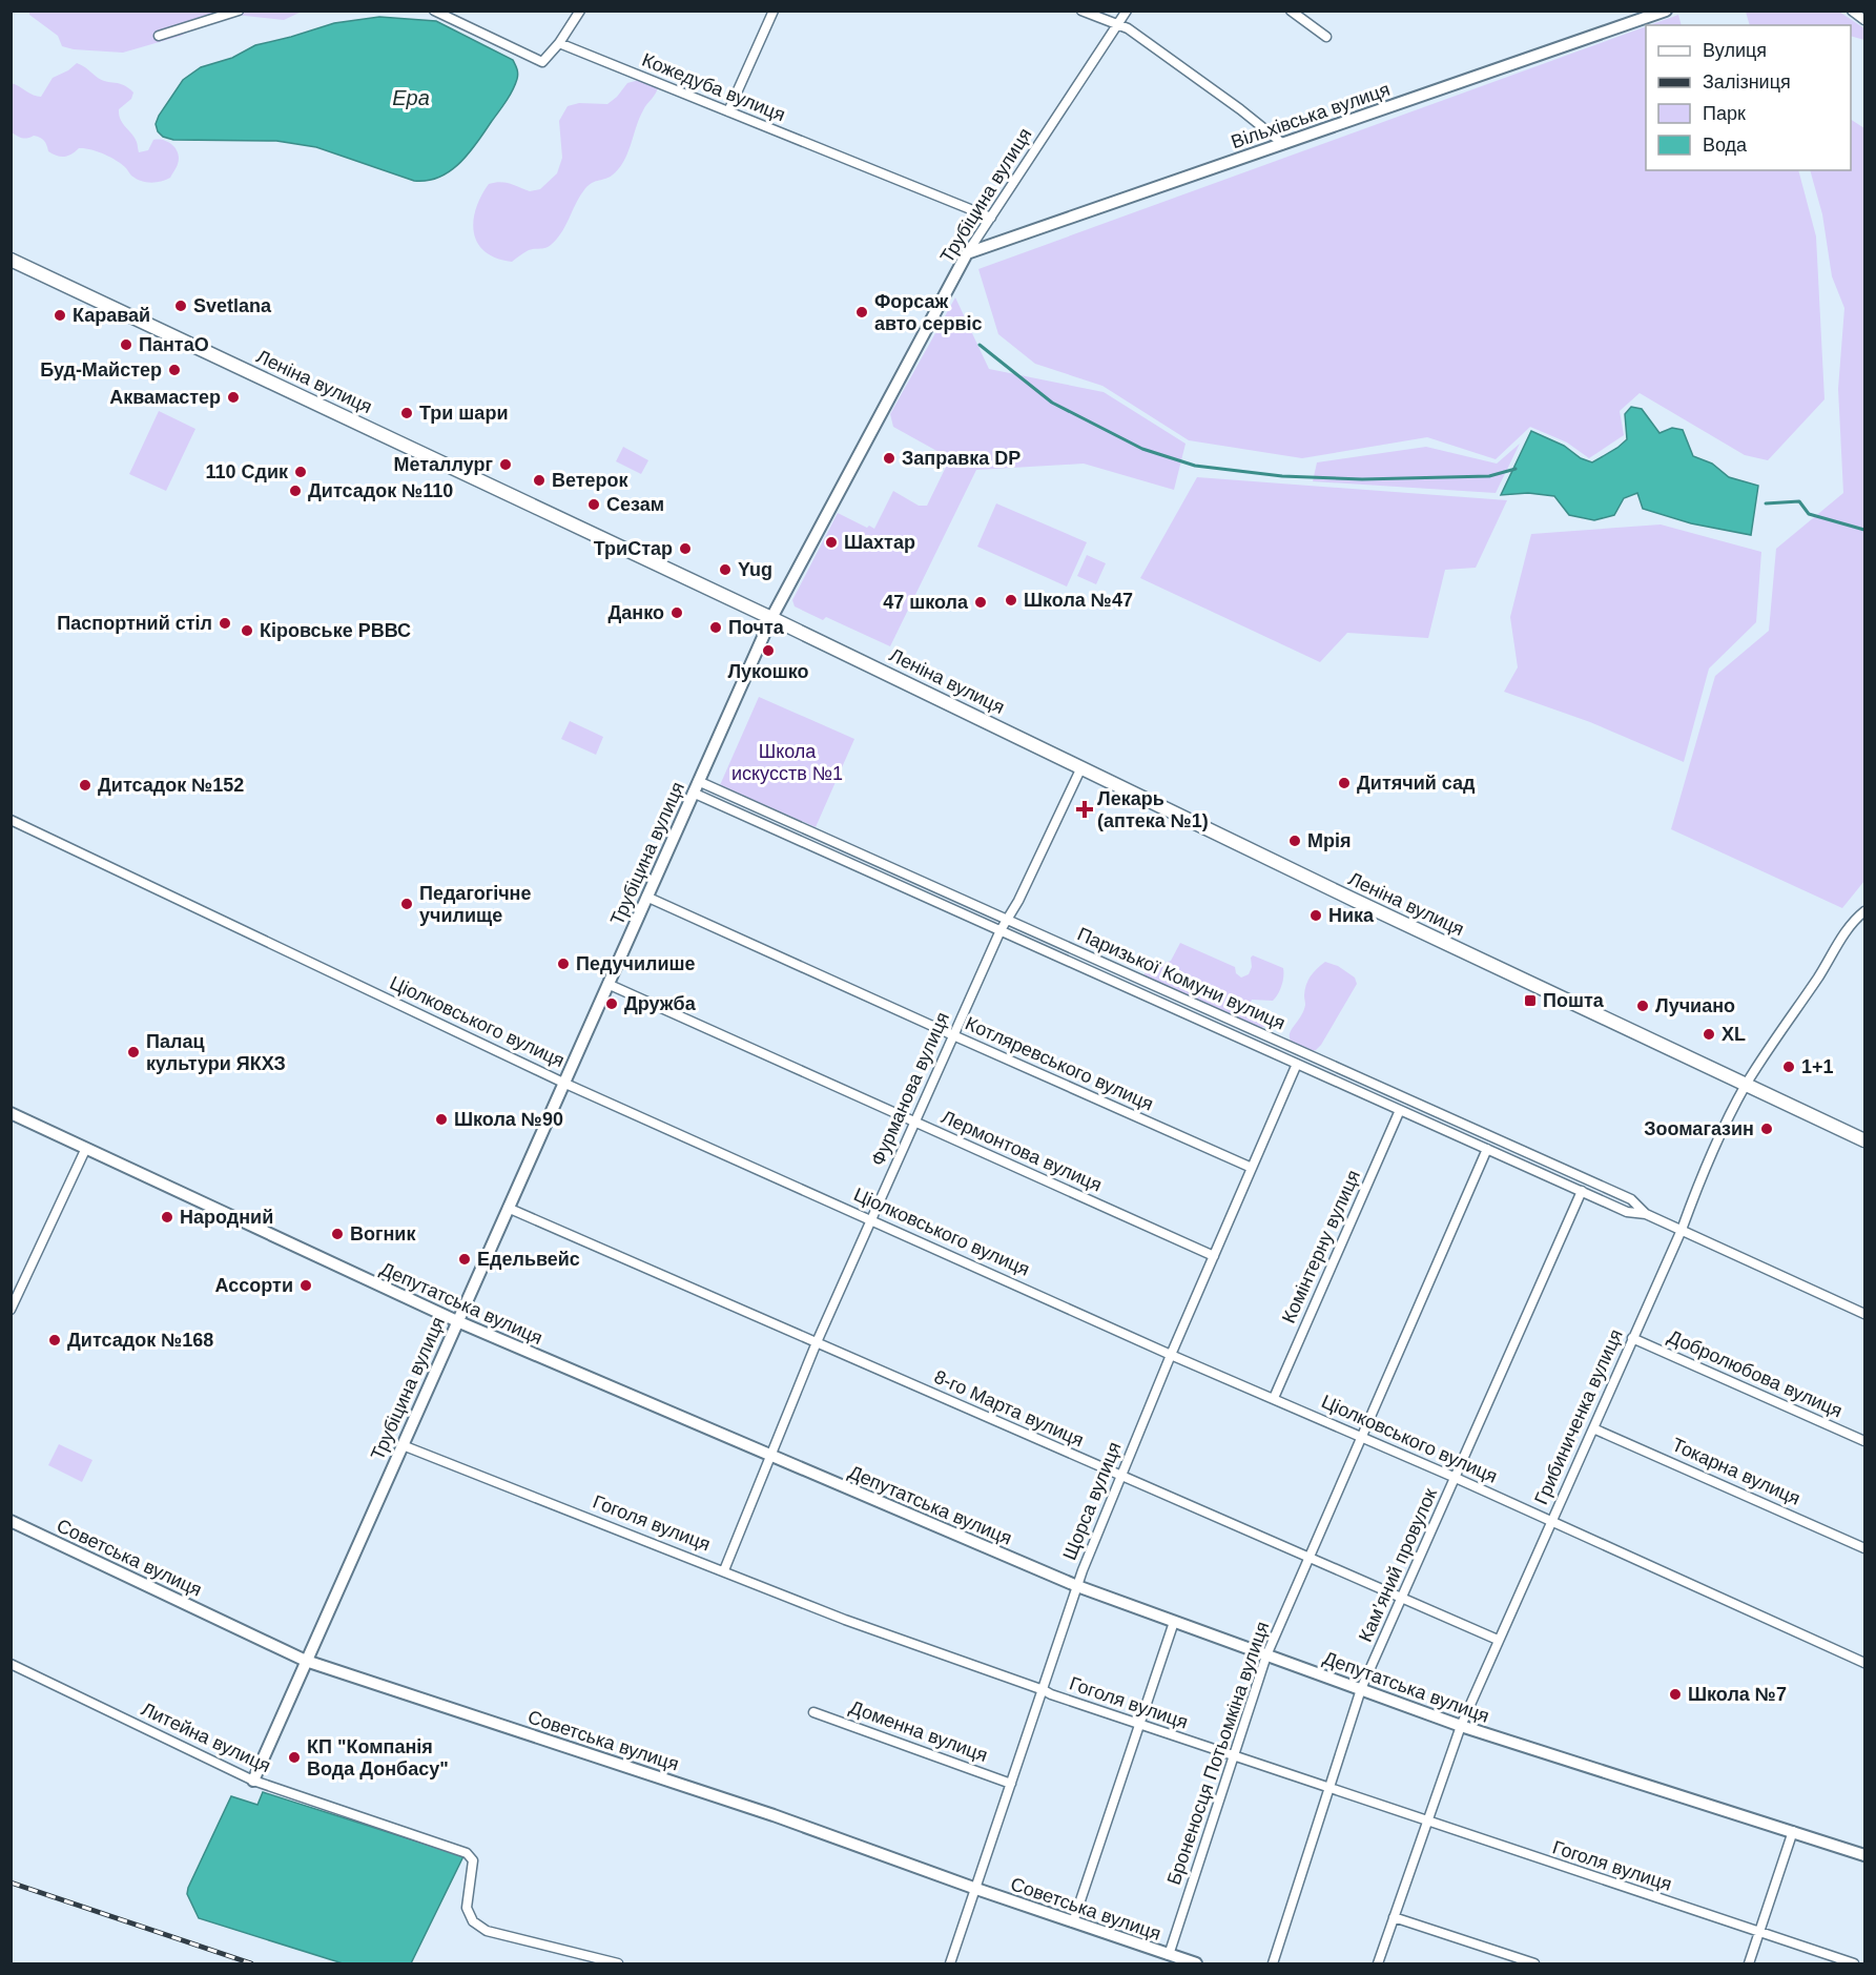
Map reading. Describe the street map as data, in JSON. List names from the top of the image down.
{
  "streets": {
    "main road": ["Леніна вулиця"],
    "street": [
      "Кожедуба вулиця",
      "Вільхівська вулиця",
      "Трубіцина вулиця",
      "Паризької Комуни вулиця",
      "Ціолковського вулиця",
      "Котляревського вулиця",
      "Фурманова вулиця",
      "Лермонтова вулиця",
      "Комінтерну вулиця",
      "Депутатська вулиця",
      "Добролюбова вулиця",
      "8-го Марта вулиця",
      "Грибиниченка вулиця",
      "Токарна вулиця",
      "Щорса вулиця",
      "Гоголя вулиця",
      "Советська вулиця",
      "Кам’яний провулок",
      "Доменна вулиця",
      "Литейна вулиця",
      "Броненосця Потьомкіна вулиця"
    ]
  },
  "crossings": [
    ["Кожедуба вулиця", "Трубіцина вулиця"],
    ["Вільхівська вулиця", "Трубіцина вулиця"],
    ["Трубіцина вулиця", "Леніна вулиця"],
    ["Трубіцина вулиця", "Паризької Комуни вулиця"],
    ["Трубіцина вулиця", "Ціолковського вулиця"],
    ["Трубіцина вулиця", "Котляревського вулиця"],
    ["Трубіцина вулиця", "Лермонтова вулиця"],
    ["Трубіцина вулиця", "Депутатська вулиця"],
    ["Трубіцина вулиця", "8-го Марта вулиця"],
    ["Трубіцина вулиця", "Гоголя вулиця"],
    ["Трубіцина вулиця", "Советська вулиця"],
    ["Трубіцина вулиця", "Литейна вулиця"],
    ["Леніна вулиця", "Фурманова вулиця"],
    ["Леніна вулиця", "Грибиниченка вулиця"],
    ["Паризької Комуни вулиця", "Фурманова вулиця"],
    ["Паризької Комуни вулиця", "Комінтерну вулиця"],
    ["Паризької Комуни вулиця", "Грибиниченка вулиця"],
    ["Паризької Комуни вулиця", "Щорса вулиця"],
    ["Паризької Комуни вулиця", "Кам’яний провулок"],
    ["Паризької Комуни вулиця", "Броненосця Потьомкіна вулиця"],
    ["Ціолковського вулиця", "Фурманова вулиця"],
    ["Ціолковського вулиця", "Комінтерну вулиця"],
    ["Ціолковського вулиця", "Грибиниченка вулиця"],
    ["Ціолковського вулиця", "Щорса вулиця"],
    ["Ціолковського вулиця", "Кам’яний провулок"],
    ["Ціолковського вулиця", "Броненосця Потьомкіна вулиця"],
    ["Котляревського вулиця", "Фурманова вулиця"],
    ["Котляревського вулиця", "Щорса вулиця"],
    ["Фурманова вулиця", "Лермонтова вулиця"],
    ["Фурманова вулиця", "Депутатська вулиця"],
    ["Фурманова вулиця", "8-го Марта вулиця"],
    ["Фурманова вулиця", "Гоголя вулиця"],
    ["Лермонтова вулиця", "Щорса вулиця"],
    ["Депутатська вулиця", "Грибиниченка вулиця"],
    ["Депутатська вулиця", "Щорса вулиця"],
    ["Депутатська вулиця", "Кам’яний провулок"],
    ["Депутатська вулиця", "Броненосця Потьомкіна вулиця"],
    ["Добролюбова вулиця", "Грибиниченка вулиця"],
    ["8-го Марта вулиця", "Грибиниченка вулиця"],
    ["8-го Марта вулиця", "Щорса вулиця"],
    ["8-го Марта вулиця", "Кам’яний провулок"],
    ["8-го Марта вулиця", "Броненосця Потьомкіна вулиця"],
    ["Грибиниченка вулиця", "Токарна вулиця"],
    ["Грибиниченка вулиця", "Гоголя вулиця"],
    ["Щорса вулиця", "Гоголя вулиця"],
    ["Щорса вулиця", "Советська вулиця"],
    ["Щорса вулиця", "Доменна вулиця"],
    ["Гоголя вулиця", "Кам’яний провулок"],
    ["Гоголя вулиця", "Броненосця Потьомкіна вулиця"],
    ["Советська вулиця", "Броненосця Потьомкіна вулиця"]
  ],
  "water": ["Ера"],
  "parks": ["Школа искусств №1"],
  "places": {
    "other": [
      "Svetlana",
      "Форсаж авто сервіс",
      "Каравай",
      "ПантаО",
      "Буд-Майстер",
      "Аквамастер",
      "Три шари",
      "Заправка DP",
      "Металлург",
      "110 Сдик",
      "Ветерок",
      "Дитсадок №110",
      "Сезам",
      "Шахтар",
      "ТриСтар",
      "Yug",
      "Школа №47",
      "47 школа",
      "Данко",
      "Паспортний стіл",
      "Почта",
      "Кіровське РВВС",
      "Лукошко",
      "Дитячий сад",
      "Дитсадок №152",
      "Мрія",
      "Педагогічне училище",
      "Ника",
      "Педучилише",
      "Дружба",
      "Лучиано",
      "XL",
      "Палац культури ЯКХЗ",
      "1+1",
      "Школа №90",
      "Зоомагазин",
      "Народний",
      "Вогник",
      "Едельвейс",
      "Ассорти",
      "Дитсадок №168",
      "Школа №7",
      "КП \"Компанія Вода Донбасу\""
    ],
    "health": ["Лекарь (аптека №1)"],
    "transit": ["Пошта"]
  },
  "legend": [
    "Вулиця",
    "Залізниця",
    "Парк",
    "Вода"
  ]
}
